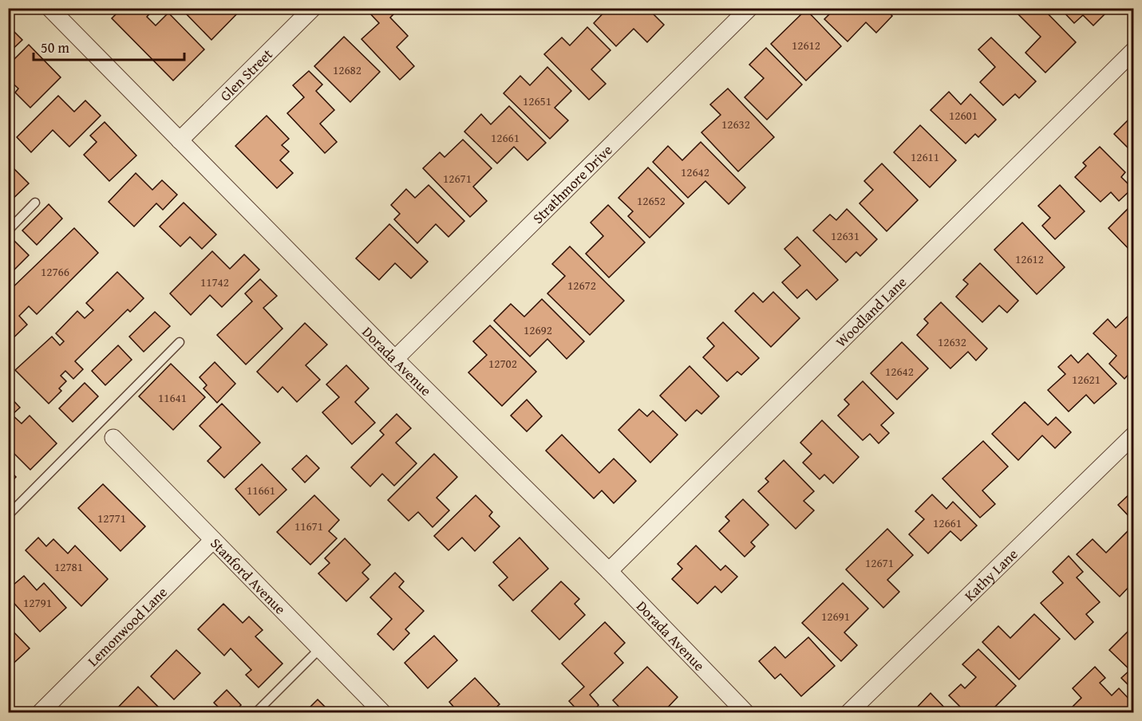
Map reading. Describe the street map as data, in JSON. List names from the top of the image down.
{
  "streets": {
    "street": [
      "Glen Street",
      "Strathmore Drive",
      "Woodland Lane",
      "Dorada Avenue",
      "Kathy Lane",
      "Stanford Avenue",
      "Lemonwood Lane"
    ]
  },
  "crossings": [
    ["Glen Street", "Dorada Avenue"],
    ["Strathmore Drive", "Dorada Avenue"],
    ["Woodland Lane", "Dorada Avenue"],
    ["Stanford Avenue", "Lemonwood Lane"]
  ],
  "house_numbers": [
    "12612",
    "12682",
    "12651",
    "12601",
    "12632",
    "12661",
    "12611",
    "12642",
    "12671",
    "12652",
    "12631",
    "12612",
    "12766",
    "11742",
    "12672",
    "12692",
    "12632",
    "12702",
    "12642",
    "12621",
    "11641",
    "11661",
    "12771",
    "12661",
    "11671",
    "12671",
    "12781",
    "12791",
    "12691"
  ],
  "scale_bar": "50 m"
}
